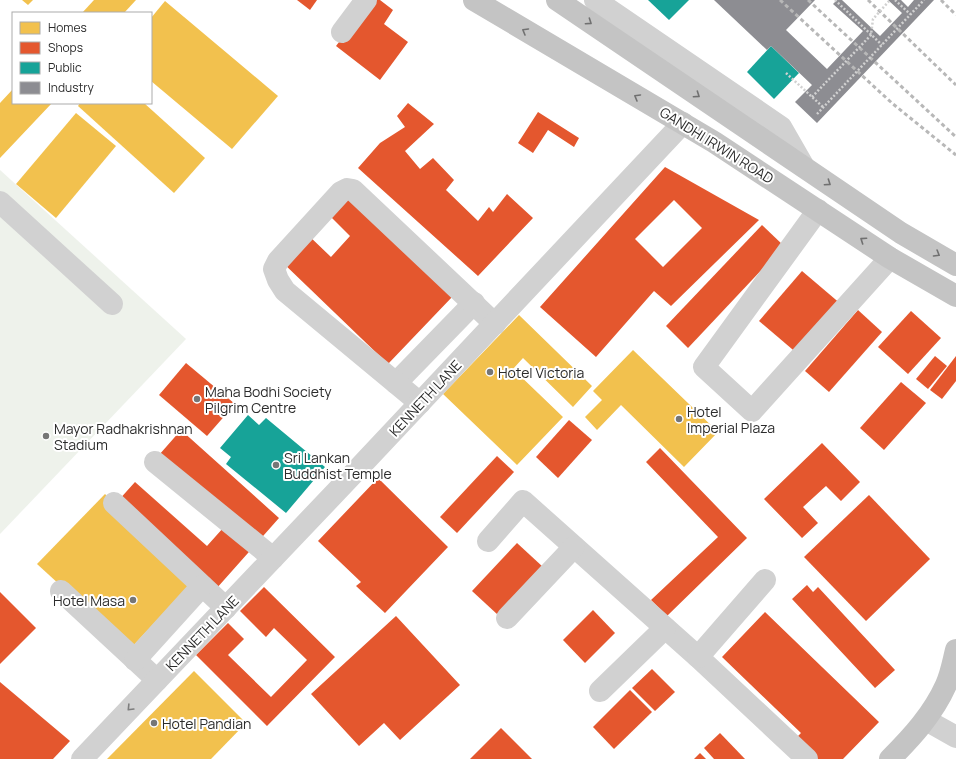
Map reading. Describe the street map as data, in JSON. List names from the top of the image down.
{
  "streets": {
    "main road": ["GANDHI IRWIN ROAD"],
    "street": ["KENNETH LANE"]
  },
  "crossings": [
    ["GANDHI IRWIN ROAD", "KENNETH LANE"]
  ],
  "places": [
    "Hotel Victoria",
    "Maha Bodhi Society Pilgrim Centre",
    "Hotel Imperial Plaza",
    "Mayor Radhakrishnan Stadium",
    "Sri Lankan Buddhist Temple",
    "Hotel Masa",
    "Hotel Pandian"
  ],
  "legend": [
    "Homes",
    "Shops",
    "Public",
    "Industry"
  ]
}
